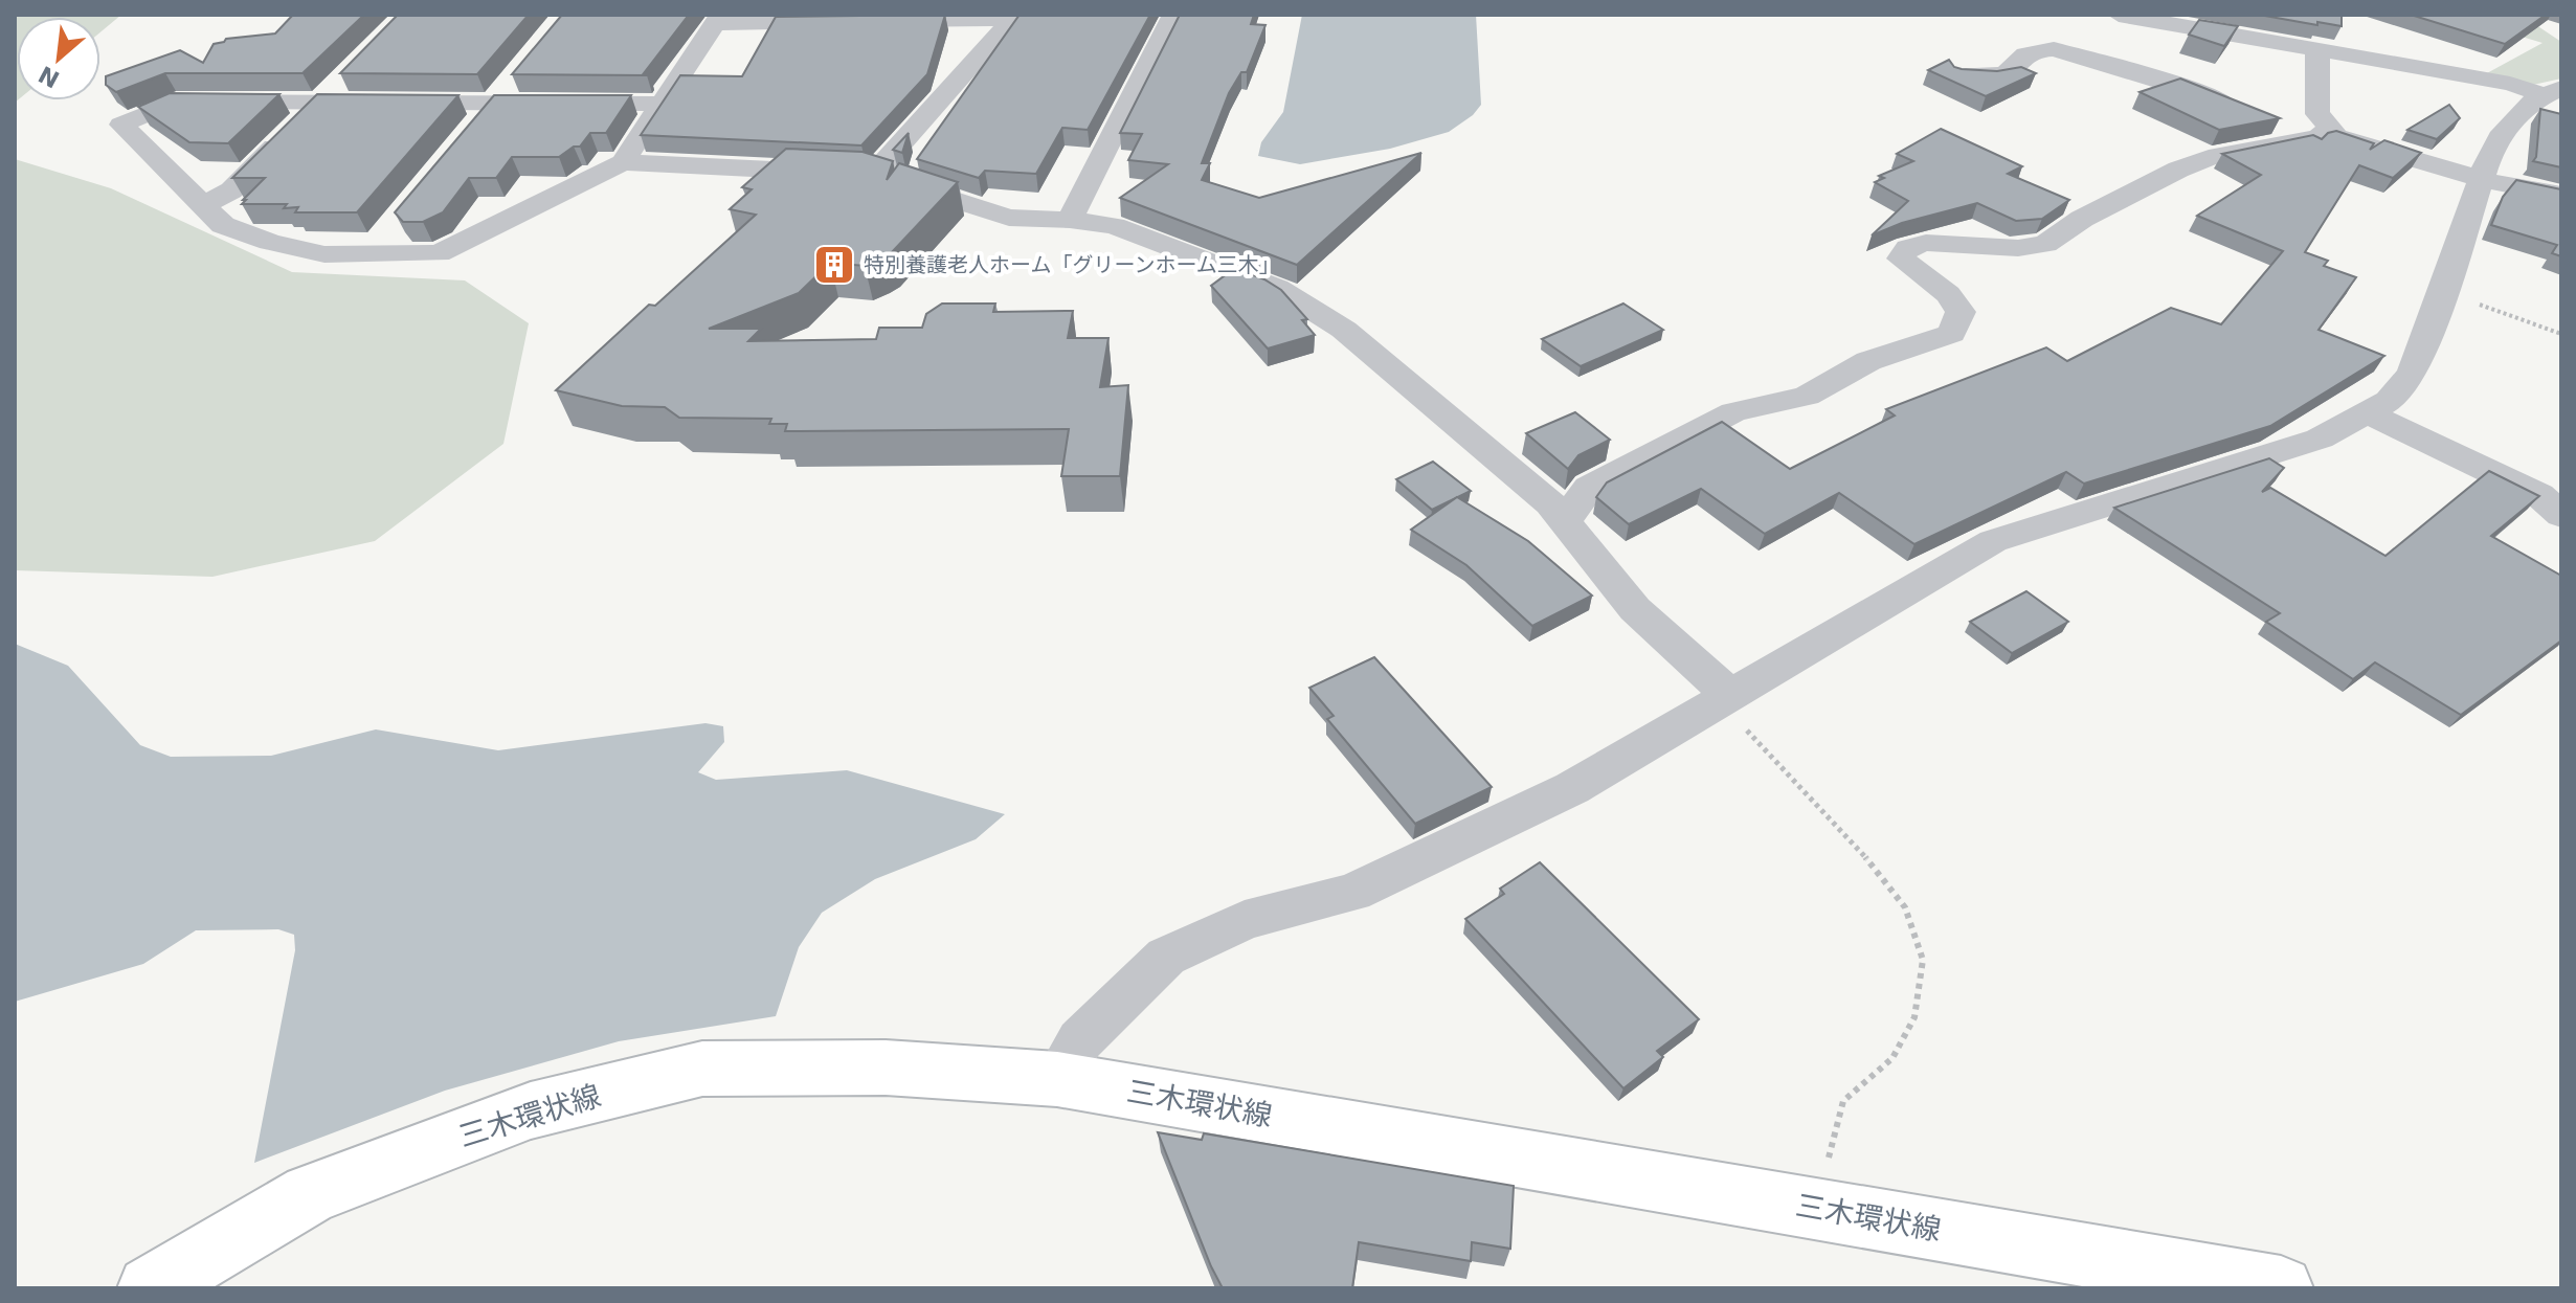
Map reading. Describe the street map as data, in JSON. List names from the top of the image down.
{
  "streets": {
    "main road": ["三木環状線"]
  },
  "places": {
    "building": ["特別養護老人ホーム「グリーンホーム三木」"]
  },
  "north": "bottom left"
}
